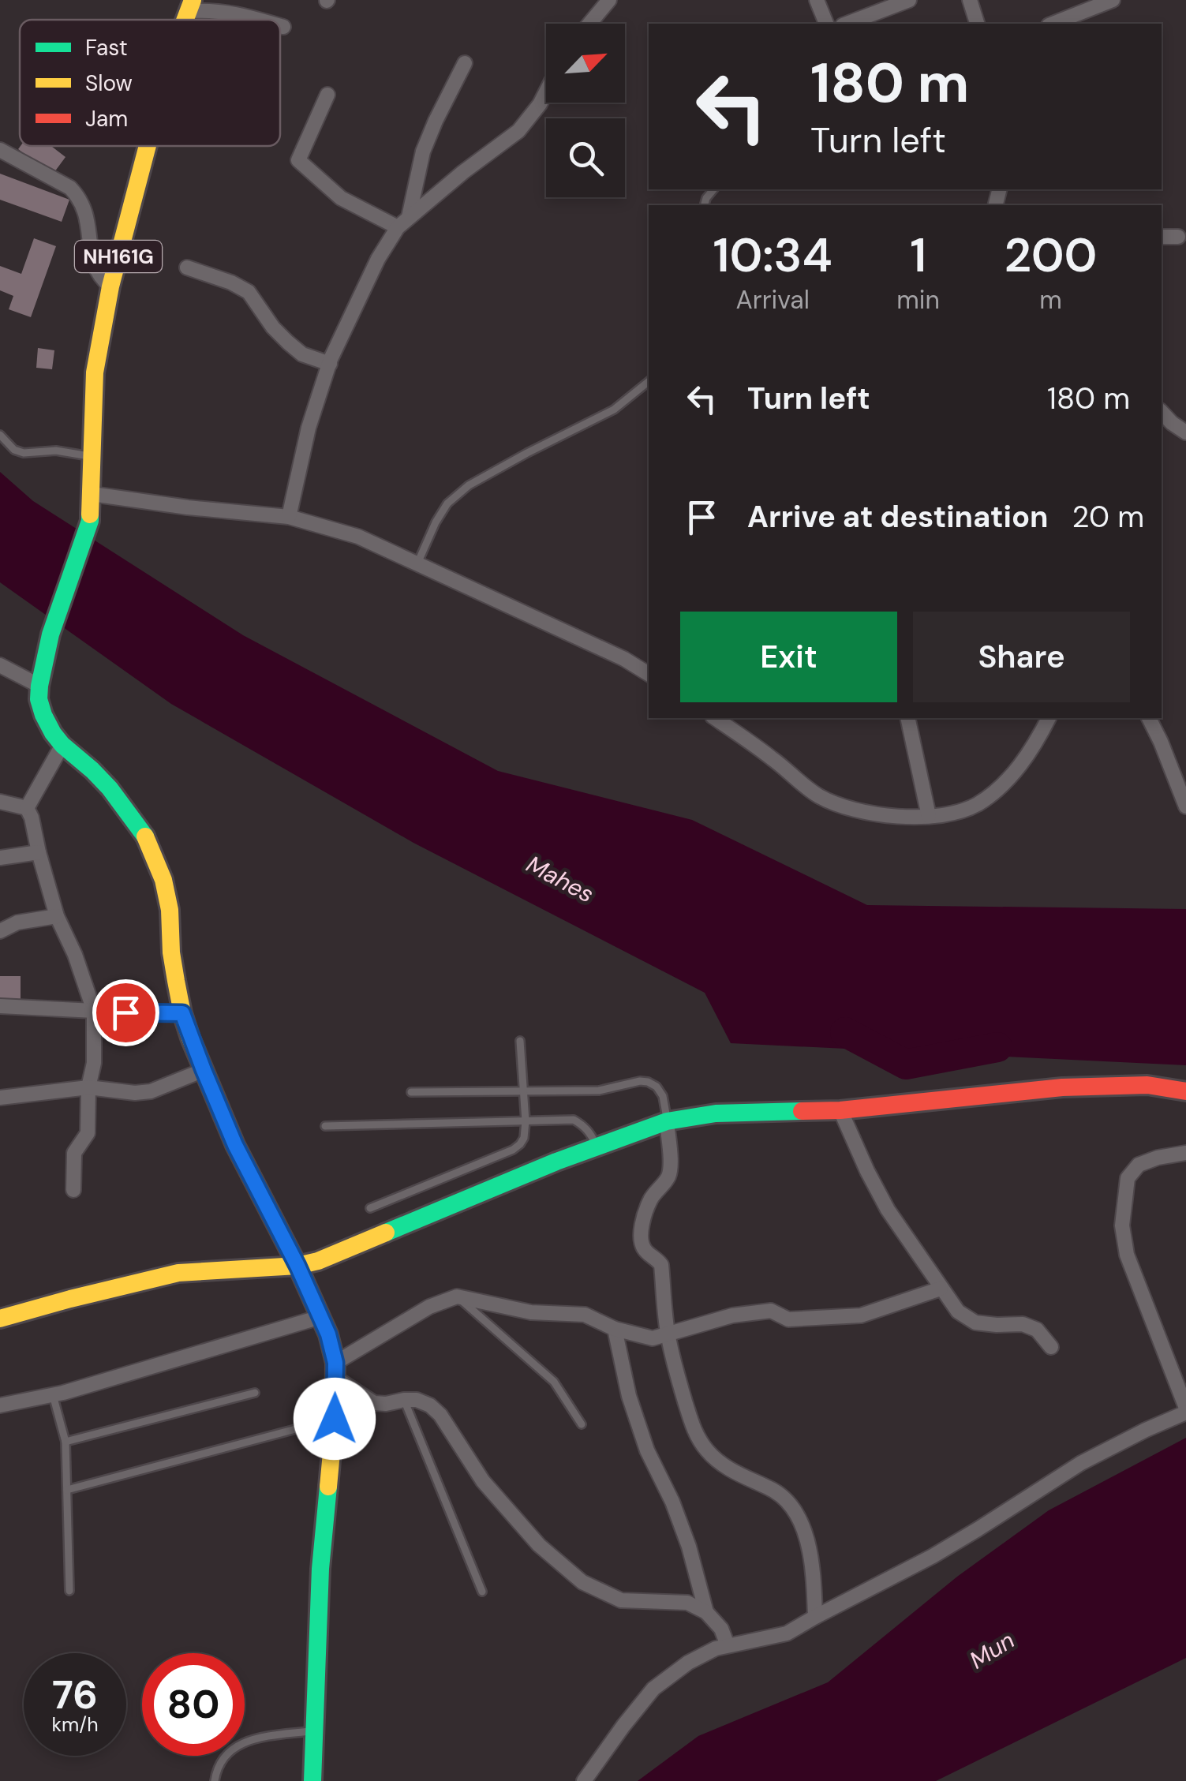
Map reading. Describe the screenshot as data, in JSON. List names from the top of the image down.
{
  "streets": {
    "main road": ["NH161G"]
  },
  "water": ["Mahes", "Mun"],
  "legend": ["Fast", "Slow", "Jam"],
  "north": "top right",
  "page": {
    "turn": ["180 m", "Turn left"],
    "eta": [
      "10:34",
      "Arrival",
      "1",
      "min",
      "200",
      "m"
    ],
    "list": [
      {
        "name": "Turn left",
        "value": "180 m"
      },
      {
        "name": "Arrive at destination",
        "value": "20 m"
      }
    ],
    "buttons": ["Exit", "Share"],
    "speed": "76 km/h",
    "limit": "80"
  }
}
